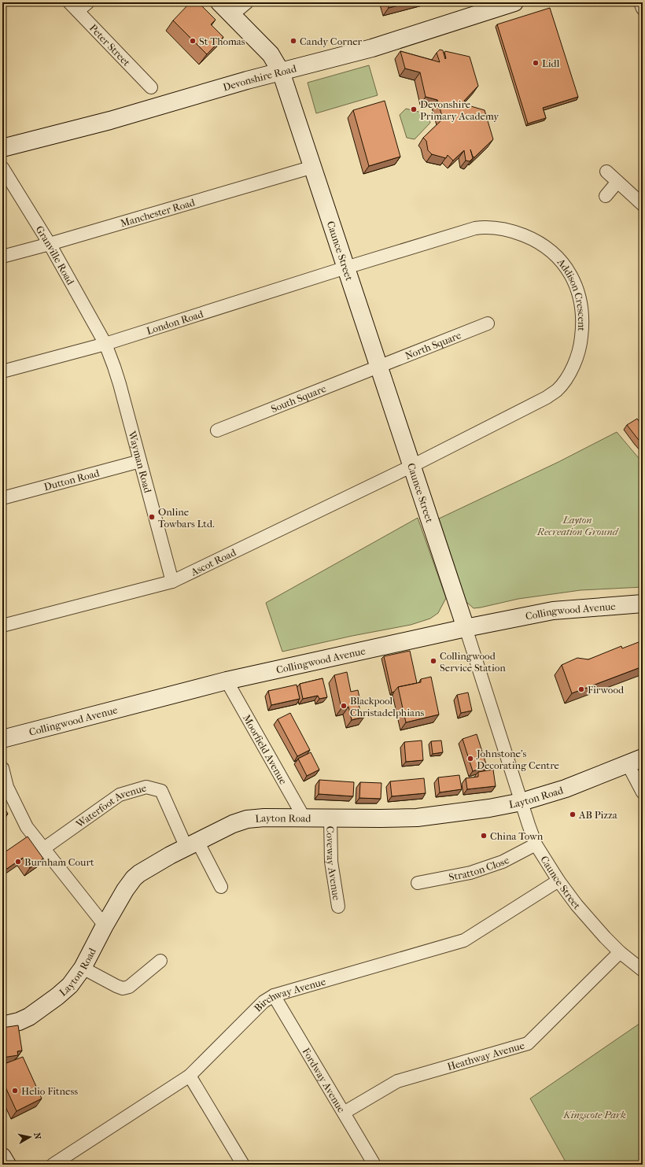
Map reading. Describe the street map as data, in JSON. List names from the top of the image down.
{
  "streets": {
    "street": [
      "Peter Street",
      "Devonshire Road",
      "Manchester Road",
      "Caunce Street",
      "Granville Road",
      "Addison Crescent",
      "London Road",
      "North Square",
      "South Square",
      "Wayman Road",
      "Dutton Road",
      "Ascot Road",
      "Collingwood Avenue",
      "Moorfield Avenue",
      "Layton Road",
      "Waterfoot Avenue",
      "Coveway Avenue",
      "Stratton Close",
      "Birchway Avenue",
      "Heathway Avenue",
      "Fordway Avenue"
    ]
  },
  "crossings": [
    ["Devonshire Road", "Caunce Street"],
    ["Manchester Road", "Caunce Street"],
    ["Manchester Road", "Granville Road"],
    ["Caunce Street", "Addison Crescent"],
    ["Caunce Street", "London Road"],
    ["Caunce Street", "North Square"],
    ["Caunce Street", "South Square"],
    ["Caunce Street", "Ascot Road"],
    ["Caunce Street", "Collingwood Avenue"],
    ["Caunce Street", "Layton Road"],
    ["Caunce Street", "Stratton Close"],
    ["Caunce Street", "Birchway Avenue"],
    ["Caunce Street", "Heathway Avenue"],
    ["Granville Road", "London Road"],
    ["Granville Road", "Wayman Road"],
    ["Addison Crescent", "London Road"],
    ["Addison Crescent", "Ascot Road"],
    ["London Road", "Wayman Road"],
    ["North Square", "South Square"],
    ["Wayman Road", "Dutton Road"],
    ["Wayman Road", "Ascot Road"],
    ["Collingwood Avenue", "Moorfield Avenue"],
    ["Moorfield Avenue", "Layton Road"],
    ["Layton Road", "Waterfoot Avenue"],
    ["Layton Road", "Coveway Avenue"],
    ["Birchway Avenue", "Fordway Avenue"],
    ["Heathway Avenue", "Fordway Avenue"]
  ],
  "parks": ["Layton Recreation Ground", "Kingscote Park"],
  "places": [
    "St Thomas",
    "Candy Corner",
    "Lidl",
    "Devonshire Primary Academy",
    "Online Towbars Ltd.",
    "Collingwood Service Station",
    "Firwood",
    "Blackpool Christadelphians",
    "Johnstone's Decorating Centre",
    "AB Pizza",
    "China Town",
    "Burnham Court",
    "Helio Fitness"
  ],
  "north": "right"
}
